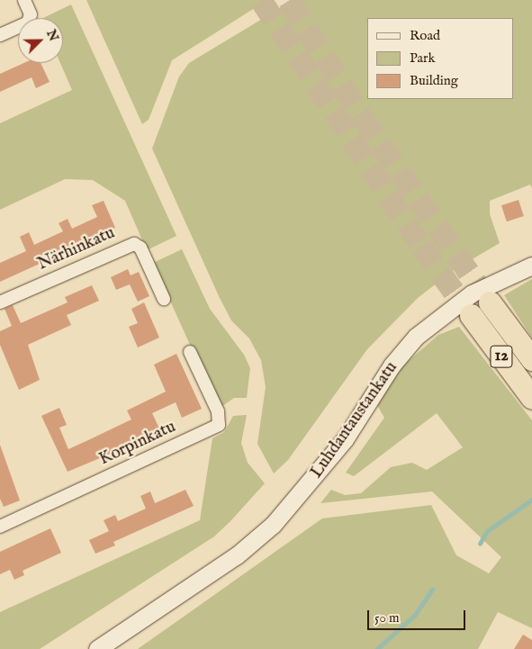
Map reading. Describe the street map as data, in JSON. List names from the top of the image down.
{
  "streets": {
    "highway": ["12"],
    "street": ["Närhinkatu", "Luhdantaustankatu", "Korpinkatu"]
  },
  "legend": ["Road", "Park", "Building"],
  "scale_bar": "50 m",
  "north": "top right"
}
